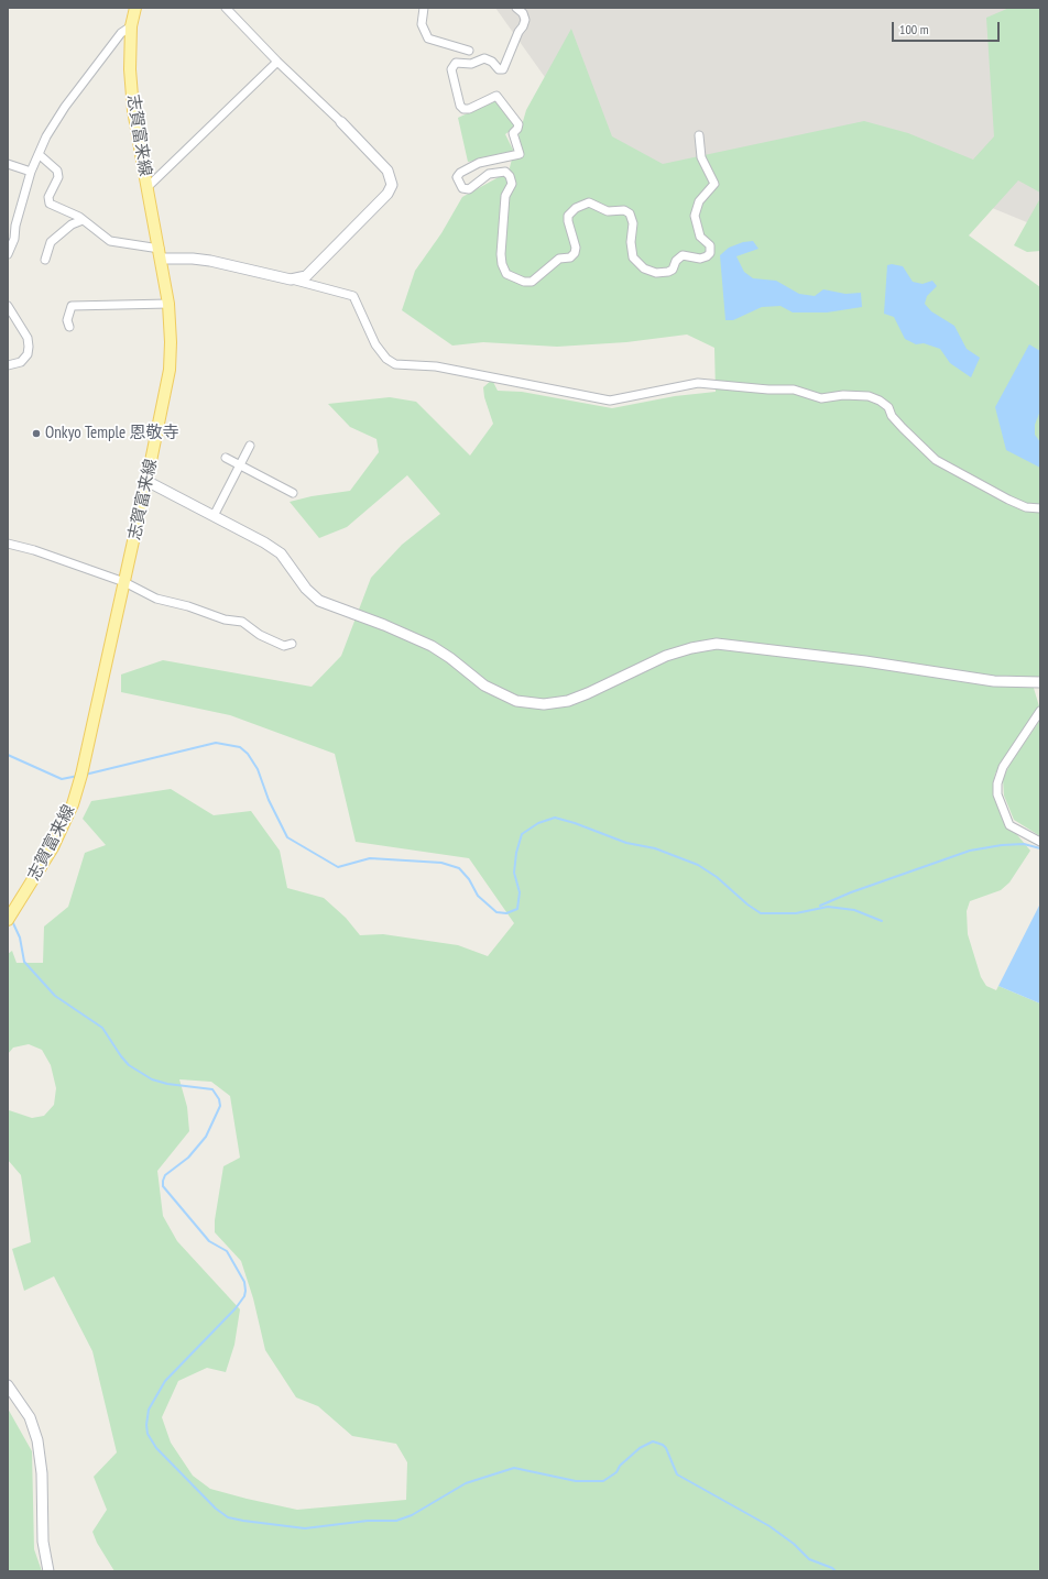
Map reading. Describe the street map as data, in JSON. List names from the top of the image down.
{
  "streets": {
    "main road": ["志賀富来線"]
  },
  "places": ["Onkyo Temple 恩敬寺"],
  "scale_bar": "100 m"
}
